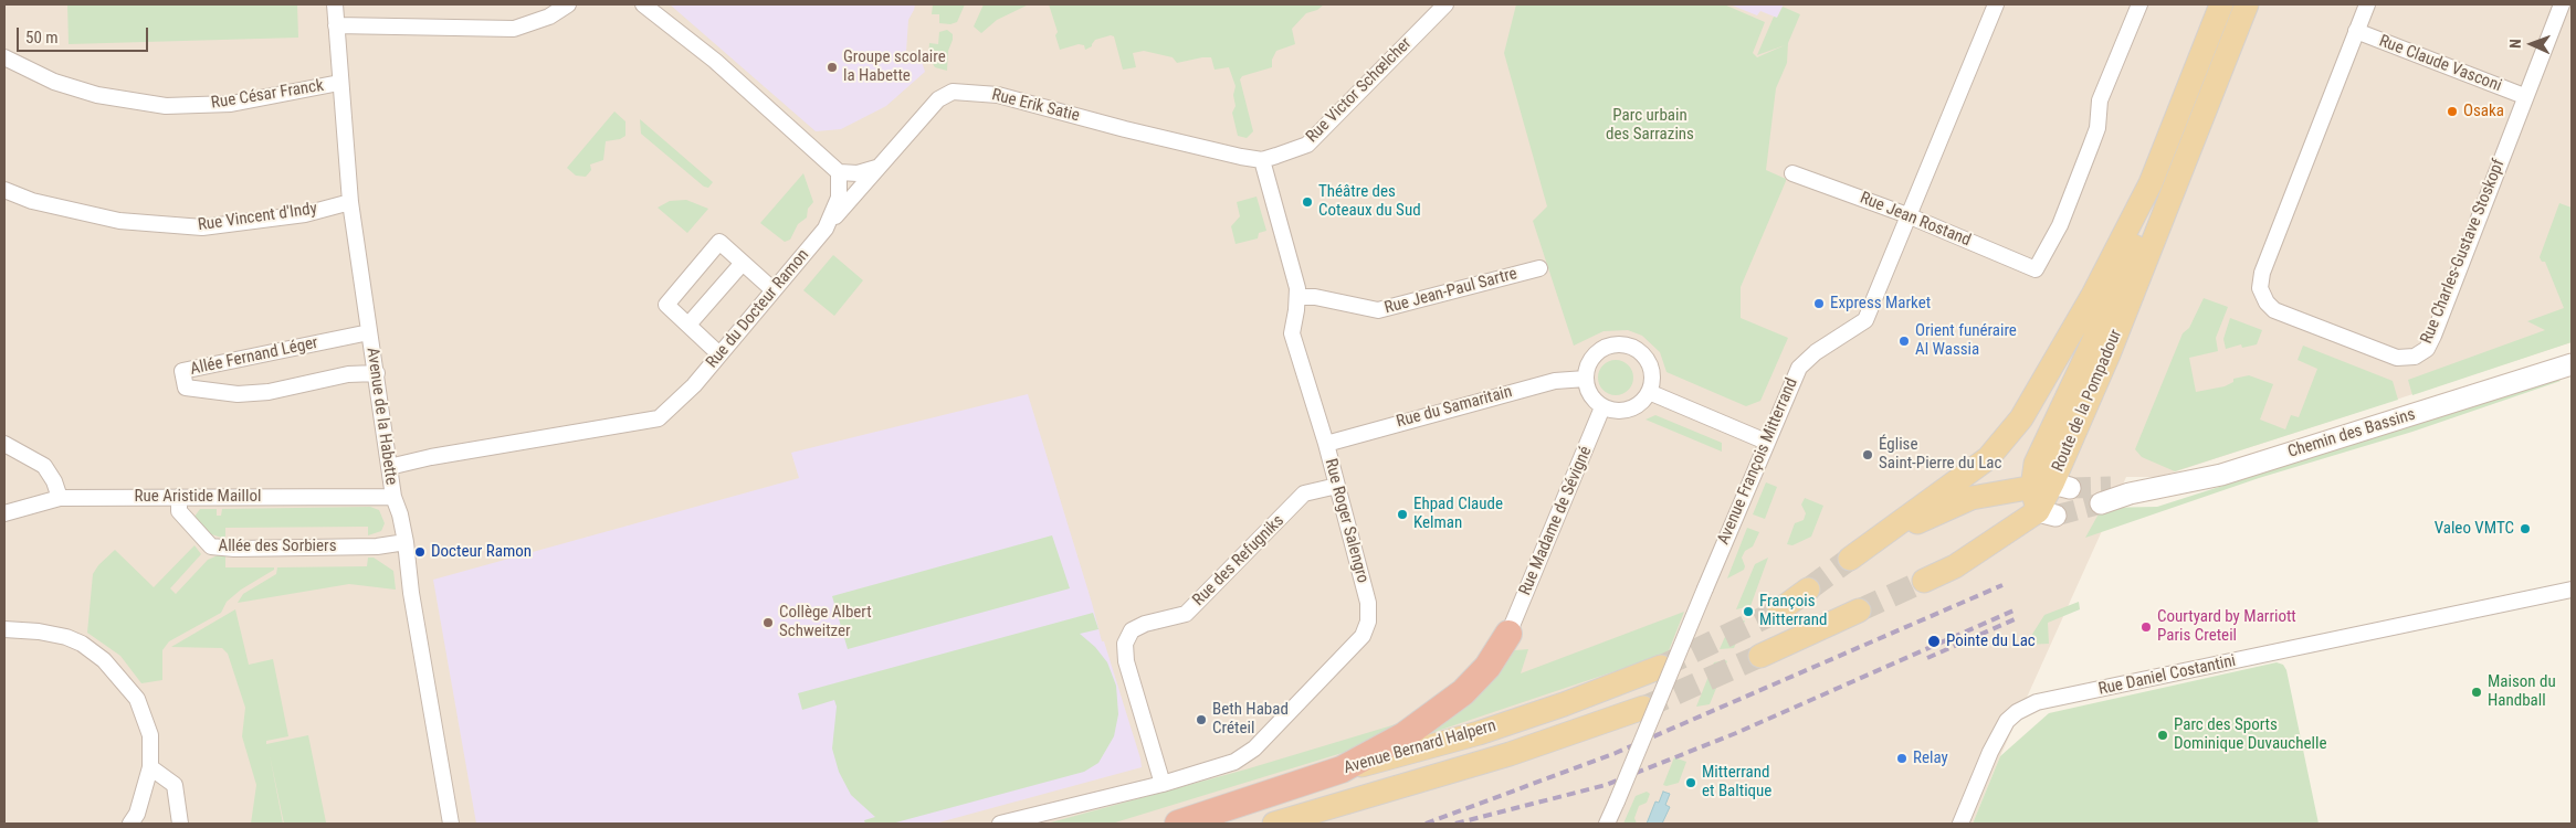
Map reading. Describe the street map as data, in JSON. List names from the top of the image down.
{
  "streets": {
    "highway": ["Avenue Bernard Halpern"],
    "main road": ["Route de la Pompadour", "Chemin des Bassins"],
    "street": [
      "Rue Claude Vasconi",
      "Rue Victor Schœlcher",
      "Rue César Franck",
      "Rue Erik Satie",
      "Rue Vincent d'Indy",
      "Rue Jean Rostand",
      "Rue Charles-Gustave Stoskopf",
      "Rue Jean-Paul Sartre",
      "Rue du Docteur Ramon",
      "Allée Fernand Léger",
      "Rue du Samaritain",
      "Avenue de la Habette",
      "Avenue François Mitterrand",
      "Rue Aristide Maillol",
      "Rue Roger Salengro",
      "Rue Madame de Sévigné",
      "Allée des Sorbiers",
      "Rue des Refugniks",
      "Rue Daniel Costantini"
    ]
  },
  "crossings": [
    ["Rue Claude Vasconi", "Rue Charles-Gustave Stoskopf"],
    ["Rue Victor Schœlcher", "Rue Erik Satie"],
    ["Rue Victor Schœlcher", "Rue Roger Salengro"],
    ["Rue César Franck", "Avenue de la Habette"],
    ["Rue Erik Satie", "Rue du Docteur Ramon"],
    ["Rue Erik Satie", "Rue Roger Salengro"],
    ["Rue Vincent d'Indy", "Avenue de la Habette"],
    ["Rue Jean Rostand", "Avenue François Mitterrand"],
    ["Rue Jean-Paul Sartre", "Rue Roger Salengro"],
    ["Rue du Docteur Ramon", "Avenue de la Habette"],
    ["Allée Fernand Léger", "Avenue de la Habette"],
    ["Rue du Samaritain", "Rue Roger Salengro"],
    ["Rue du Samaritain", "Rue Madame de Sévigné"],
    ["Avenue de la Habette", "Rue Aristide Maillol"],
    ["Avenue de la Habette", "Allée des Sorbiers"],
    ["Rue Aristide Maillol", "Allée des Sorbiers"],
    ["Rue Roger Salengro", "Rue des Refugniks"]
  ],
  "parks": ["Parc urbain des Sarrazins"],
  "places": [
    "Groupe scolaire la Habette",
    "Osaka",
    "Théâtre des Coteaux du Sud",
    "Express Market",
    "Orient funéraire Al Wassia",
    "Église Saint-Pierre du Lac",
    "Ehpad Claude Kelman",
    "Valeo VMTC",
    "Docteur Ramon",
    "François Mitterrand",
    "Collège Albert Schweitzer",
    "Courtyard by Marriott Paris Creteil",
    "Pointe du Lac",
    "Maison du Handball",
    "Beth Habad Créteil",
    "Parc des Sports Dominique Duvauchelle",
    "Relay",
    "Mitterrand et Baltique"
  ],
  "scale_bar": "50 m",
  "north": "left"
}
